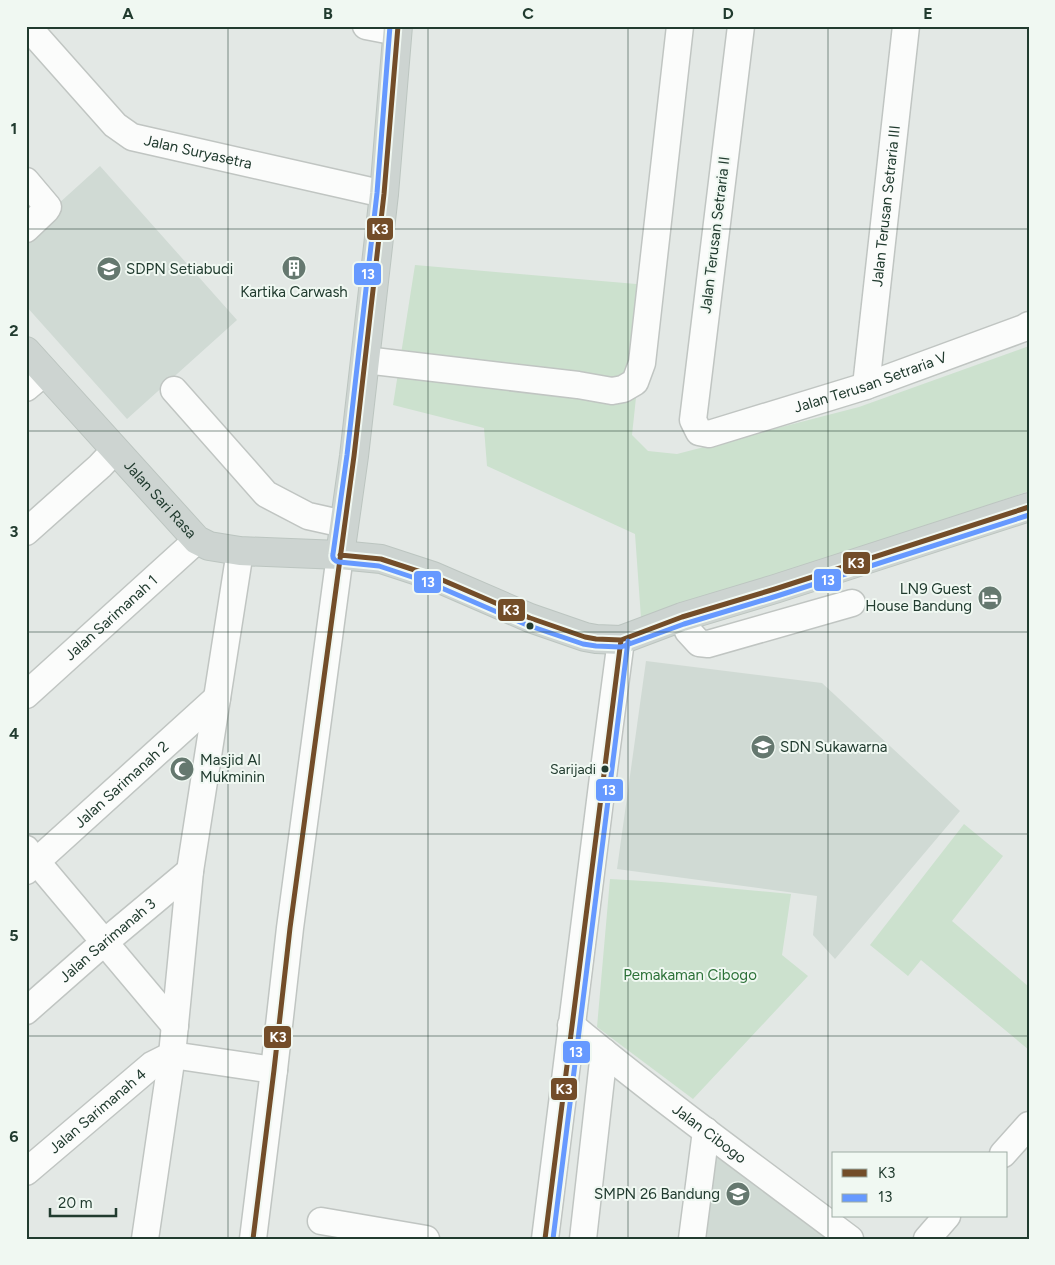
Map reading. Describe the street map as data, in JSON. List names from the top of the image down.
{
  "streets": {
    "main road": ["Jalan Sari Rasa"],
    "street": [
      "Jalan Suryasetra",
      "Jalan Terusan Setraria III",
      "Jalan Terusan Setraria II",
      "Jalan Terusan Setraria V",
      "Jalan Sarimanah 1",
      "Jalan Sarimanah 2",
      "Jalan Sarimanah 3",
      "Jalan Sarimanah 4",
      "Jalan Cibogo"
    ]
  },
  "crossings": [
    ["Jalan Terusan Setraria III", "Jalan Terusan Setraria V"],
    ["Jalan Terusan Setraria II", "Jalan Terusan Setraria V"],
    ["Jalan Sari Rasa", "Jalan Sarimanah 1"]
  ],
  "parks": ["Pemakaman Cibogo"],
  "places": {
    "building": ["Kartika Carwash"],
    "school or university": ["SDPN Setiabudi", "SDN Sukawarna", "SMPN 26 Bandung"],
    "hotel": ["LN9 Guest House Bandung"],
    "mosque": ["Masjid Al Mukminin"],
    "other": ["Sarijadi"]
  },
  "lines": ["transit line K3", "transit line 13"],
  "legend": ["K3", "13"],
  "scale_bar": "20 m",
  "grid": {
    "columns": [
      "A",
      "B",
      "C",
      "D",
      "E"
    ],
    "rows": [
      "1",
      "2",
      "3",
      "4",
      "5",
      "6"
    ]
  }
}
